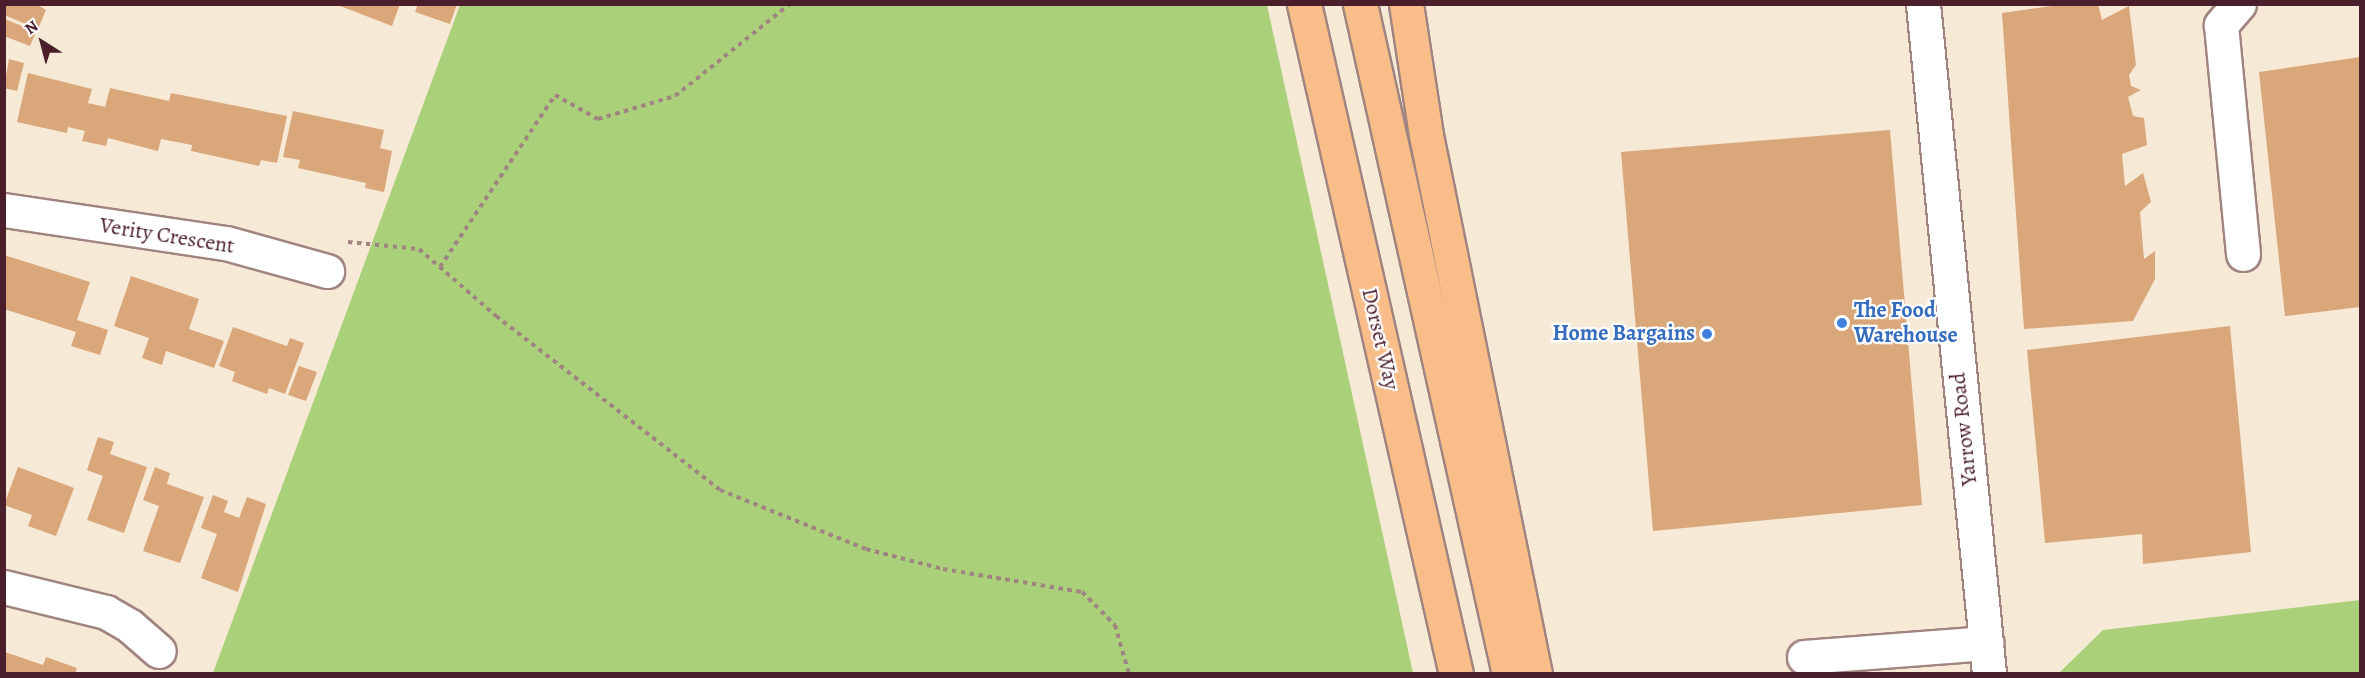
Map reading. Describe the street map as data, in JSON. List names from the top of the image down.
{
  "streets": {
    "highway": ["Dorset Way"],
    "street": ["Verity Crescent", "Yarrow Road"]
  },
  "places": ["The Food Warehouse", "Home Bargains"],
  "north": "top left"
}
